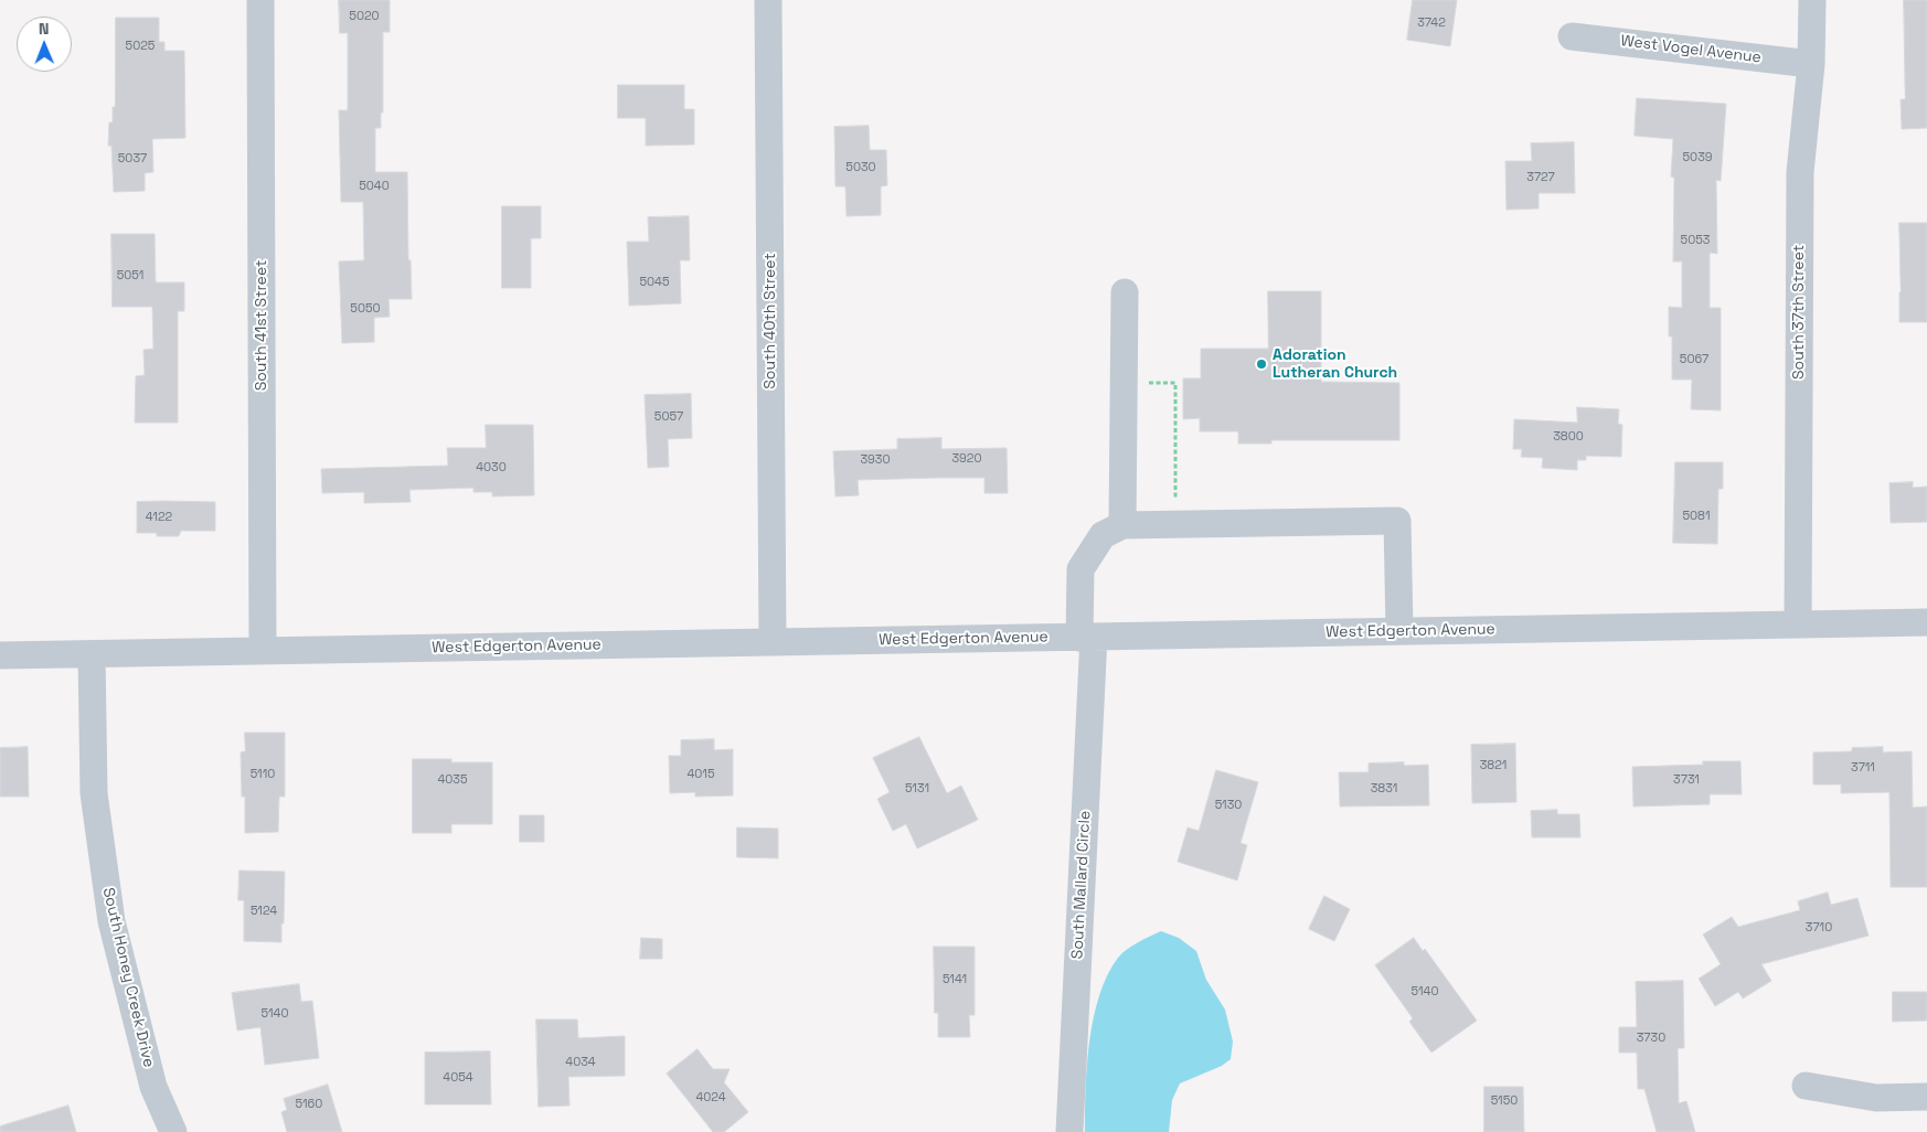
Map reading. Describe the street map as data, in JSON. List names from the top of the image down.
{
  "streets": {
    "street": [
      "West Vogel Avenue",
      "South 37th Street",
      "South 40th Street",
      "South 41st Street",
      "West Edgerton Avenue",
      "South Mallard Circle",
      "South Honey Creek Drive"
    ]
  },
  "crossings": [
    ["West Vogel Avenue", "South 37th Street"],
    ["South 37th Street", "West Edgerton Avenue"],
    ["South 40th Street", "West Edgerton Avenue"],
    ["South 41st Street", "West Edgerton Avenue"],
    ["West Edgerton Avenue", "South Mallard Circle"],
    ["West Edgerton Avenue", "South Honey Creek Drive"]
  ],
  "places": ["Adoration Lutheran Church"],
  "house_numbers": [
    "5020",
    "3742",
    "5025",
    "5039",
    "5037",
    "5030",
    "3727",
    "5040",
    "5053",
    "5051",
    "5045",
    "5050",
    "5067",
    "5057",
    "3800",
    "3920",
    "3930",
    "4030",
    "5081",
    "4122",
    "3821",
    "3711",
    "5110",
    "4015",
    "4035",
    "3731",
    "5131",
    "3831",
    "5130",
    "5124",
    "3710",
    "5141",
    "5140",
    "5140",
    "3730",
    "4034",
    "4054",
    "4024",
    "5150",
    "5160"
  ],
  "north": "top"
}
